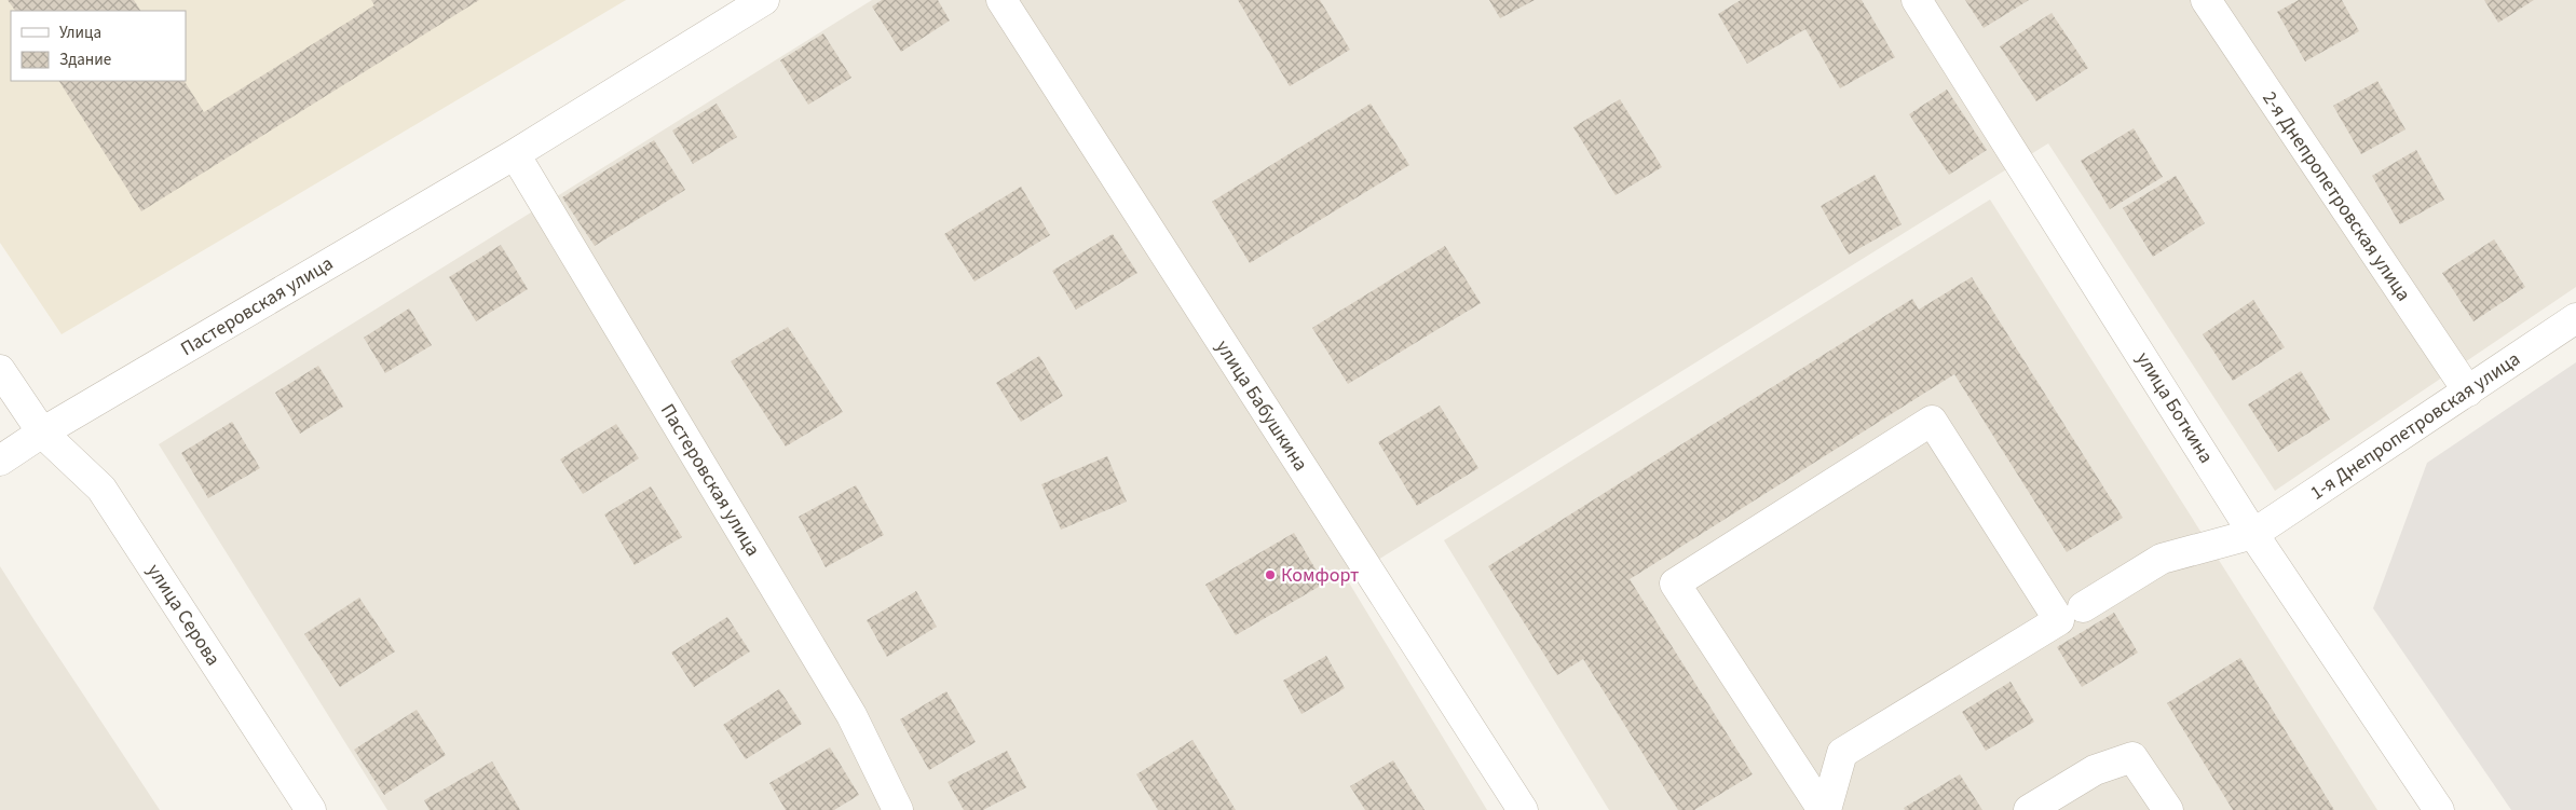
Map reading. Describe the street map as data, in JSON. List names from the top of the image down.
{
  "streets": {
    "street": [
      "2-я Днепропетровская улица",
      "Пастеровская улица",
      "улица Бабушкина",
      "улица Боткина",
      "1-я Днепропетровская улица",
      "улица Серова"
    ]
  },
  "crossings": [
    ["2-я Днепропетровская улица", "1-я Днепропетровская улица"],
    ["Пастеровская улица", "улица Серова"],
    ["улица Боткина", "1-я Днепропетровская улица"]
  ],
  "places": ["Комфорт"],
  "legend": ["Улица", "Здание"]
}
